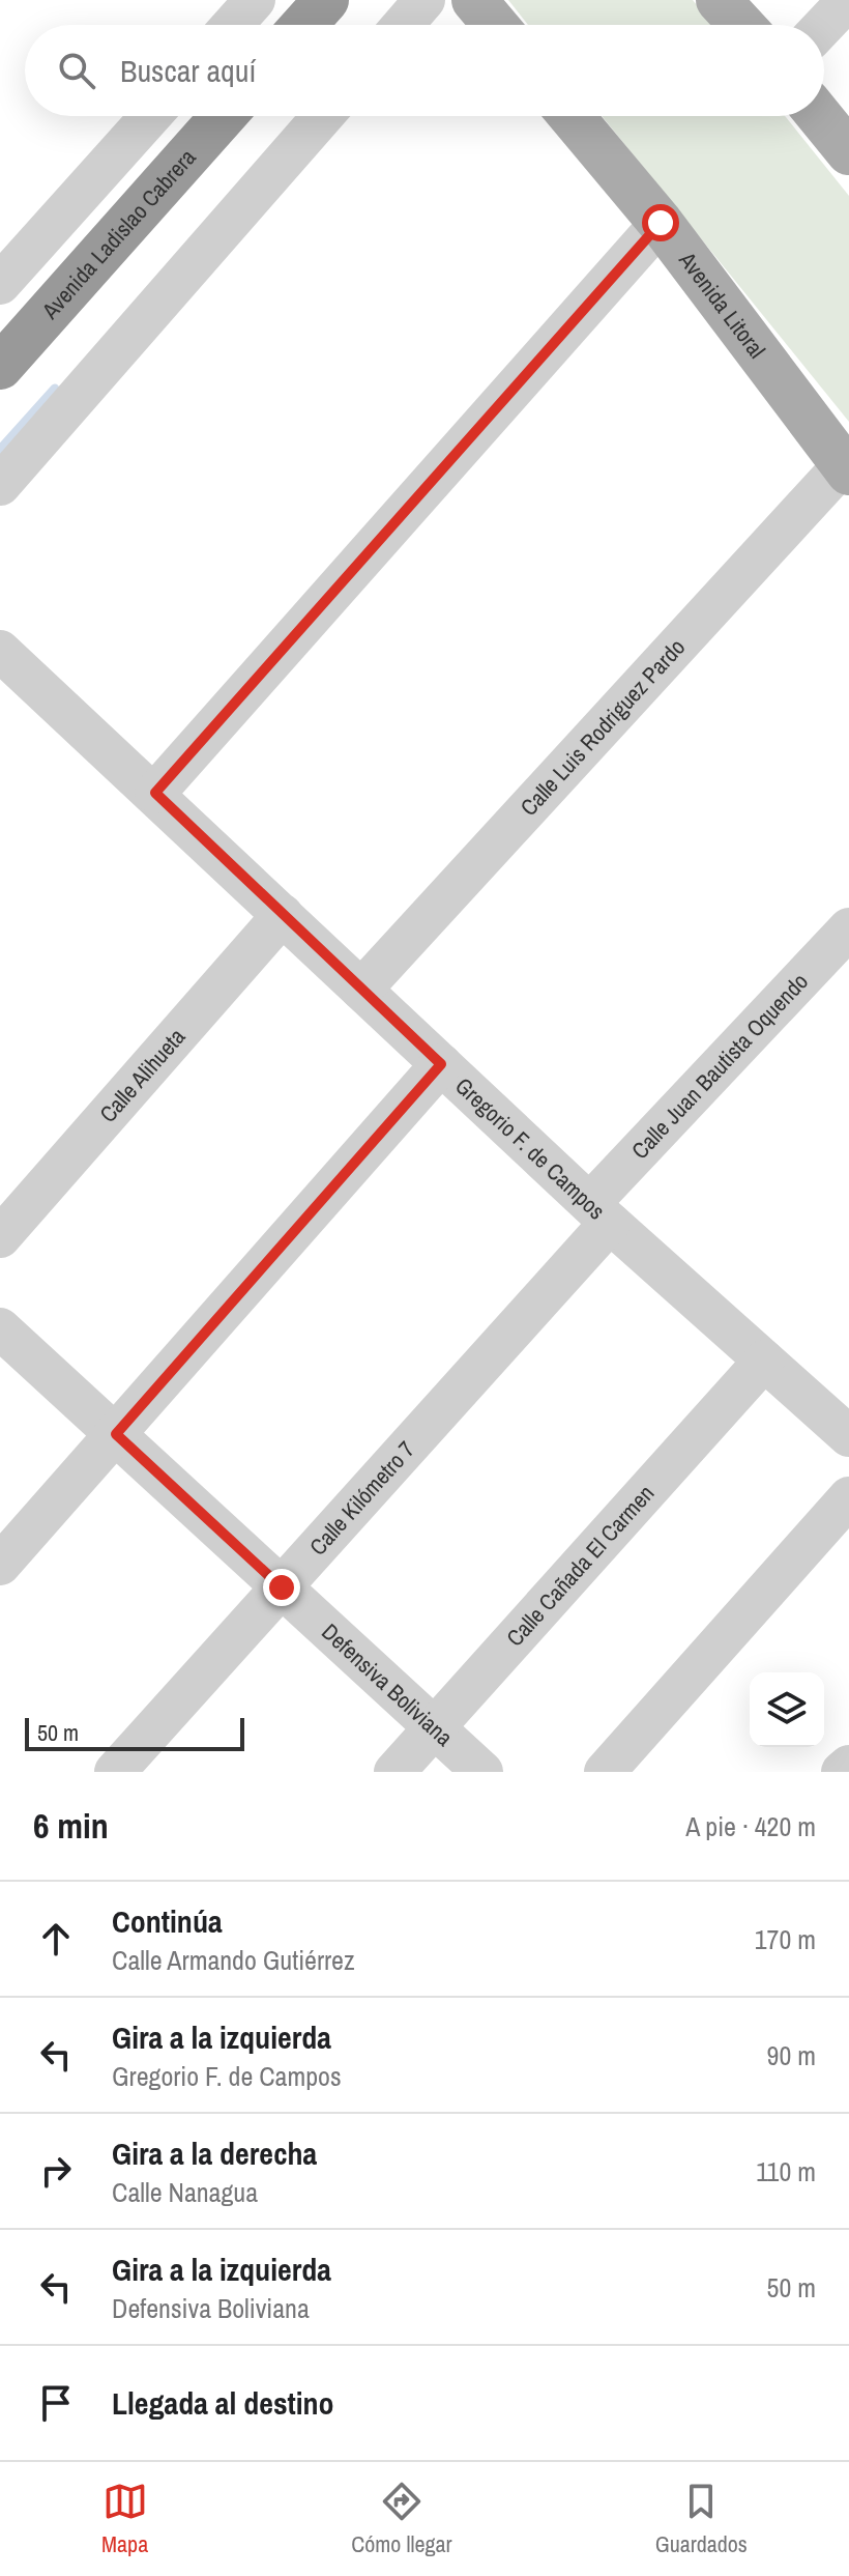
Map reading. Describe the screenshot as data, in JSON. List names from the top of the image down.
{
  "streets": {
    "highway": ["Avenida Ladislao Cabrera"],
    "main road": ["Avenida Litoral"],
    "street": [
      "Calle Luis Rodriguez Pardo",
      "Calle Juan Bautista Oquendo",
      "Calle Alihueta",
      "Gregorio F. de Campos",
      "Calle Kilómetro 7",
      "Calle Cañada El Carmen",
      "Defensiva Boliviana"
    ]
  },
  "crossings": [
    ["Avenida Litoral", "Calle Luis Rodriguez Pardo"],
    ["Calle Luis Rodriguez Pardo", "Gregorio F. de Campos"],
    ["Calle Juan Bautista Oquendo", "Gregorio F. de Campos"],
    ["Calle Juan Bautista Oquendo", "Calle Kilómetro 7"],
    ["Calle Alihueta", "Gregorio F. de Campos"],
    ["Gregorio F. de Campos", "Calle Kilómetro 7"],
    ["Gregorio F. de Campos", "Calle Cañada El Carmen"],
    ["Calle Kilómetro 7", "Defensiva Boliviana"],
    ["Calle Cañada El Carmen", "Defensiva Boliviana"]
  ],
  "scale_bar": "50 m",
  "page": {
    "search": "Buscar aquí",
    "scale": "50 m",
    "heading": ["6 min", "A pie · 420 m"],
    "list": [
      ["Continúa", "Calle Armando Gutiérrez", "170 m"],
      ["Gira a la izquierda", "Gregorio F. de Campos", "90 m"],
      ["Gira a la derecha", "Calle Nanagua", "110 m"],
      ["Gira a la izquierda", "Defensiva Boliviana", "50 m"],
      "Llegada al destino"
    ],
    "nav": ["Mapa", "Cómo llegar", "Guardados"]
  }
}
